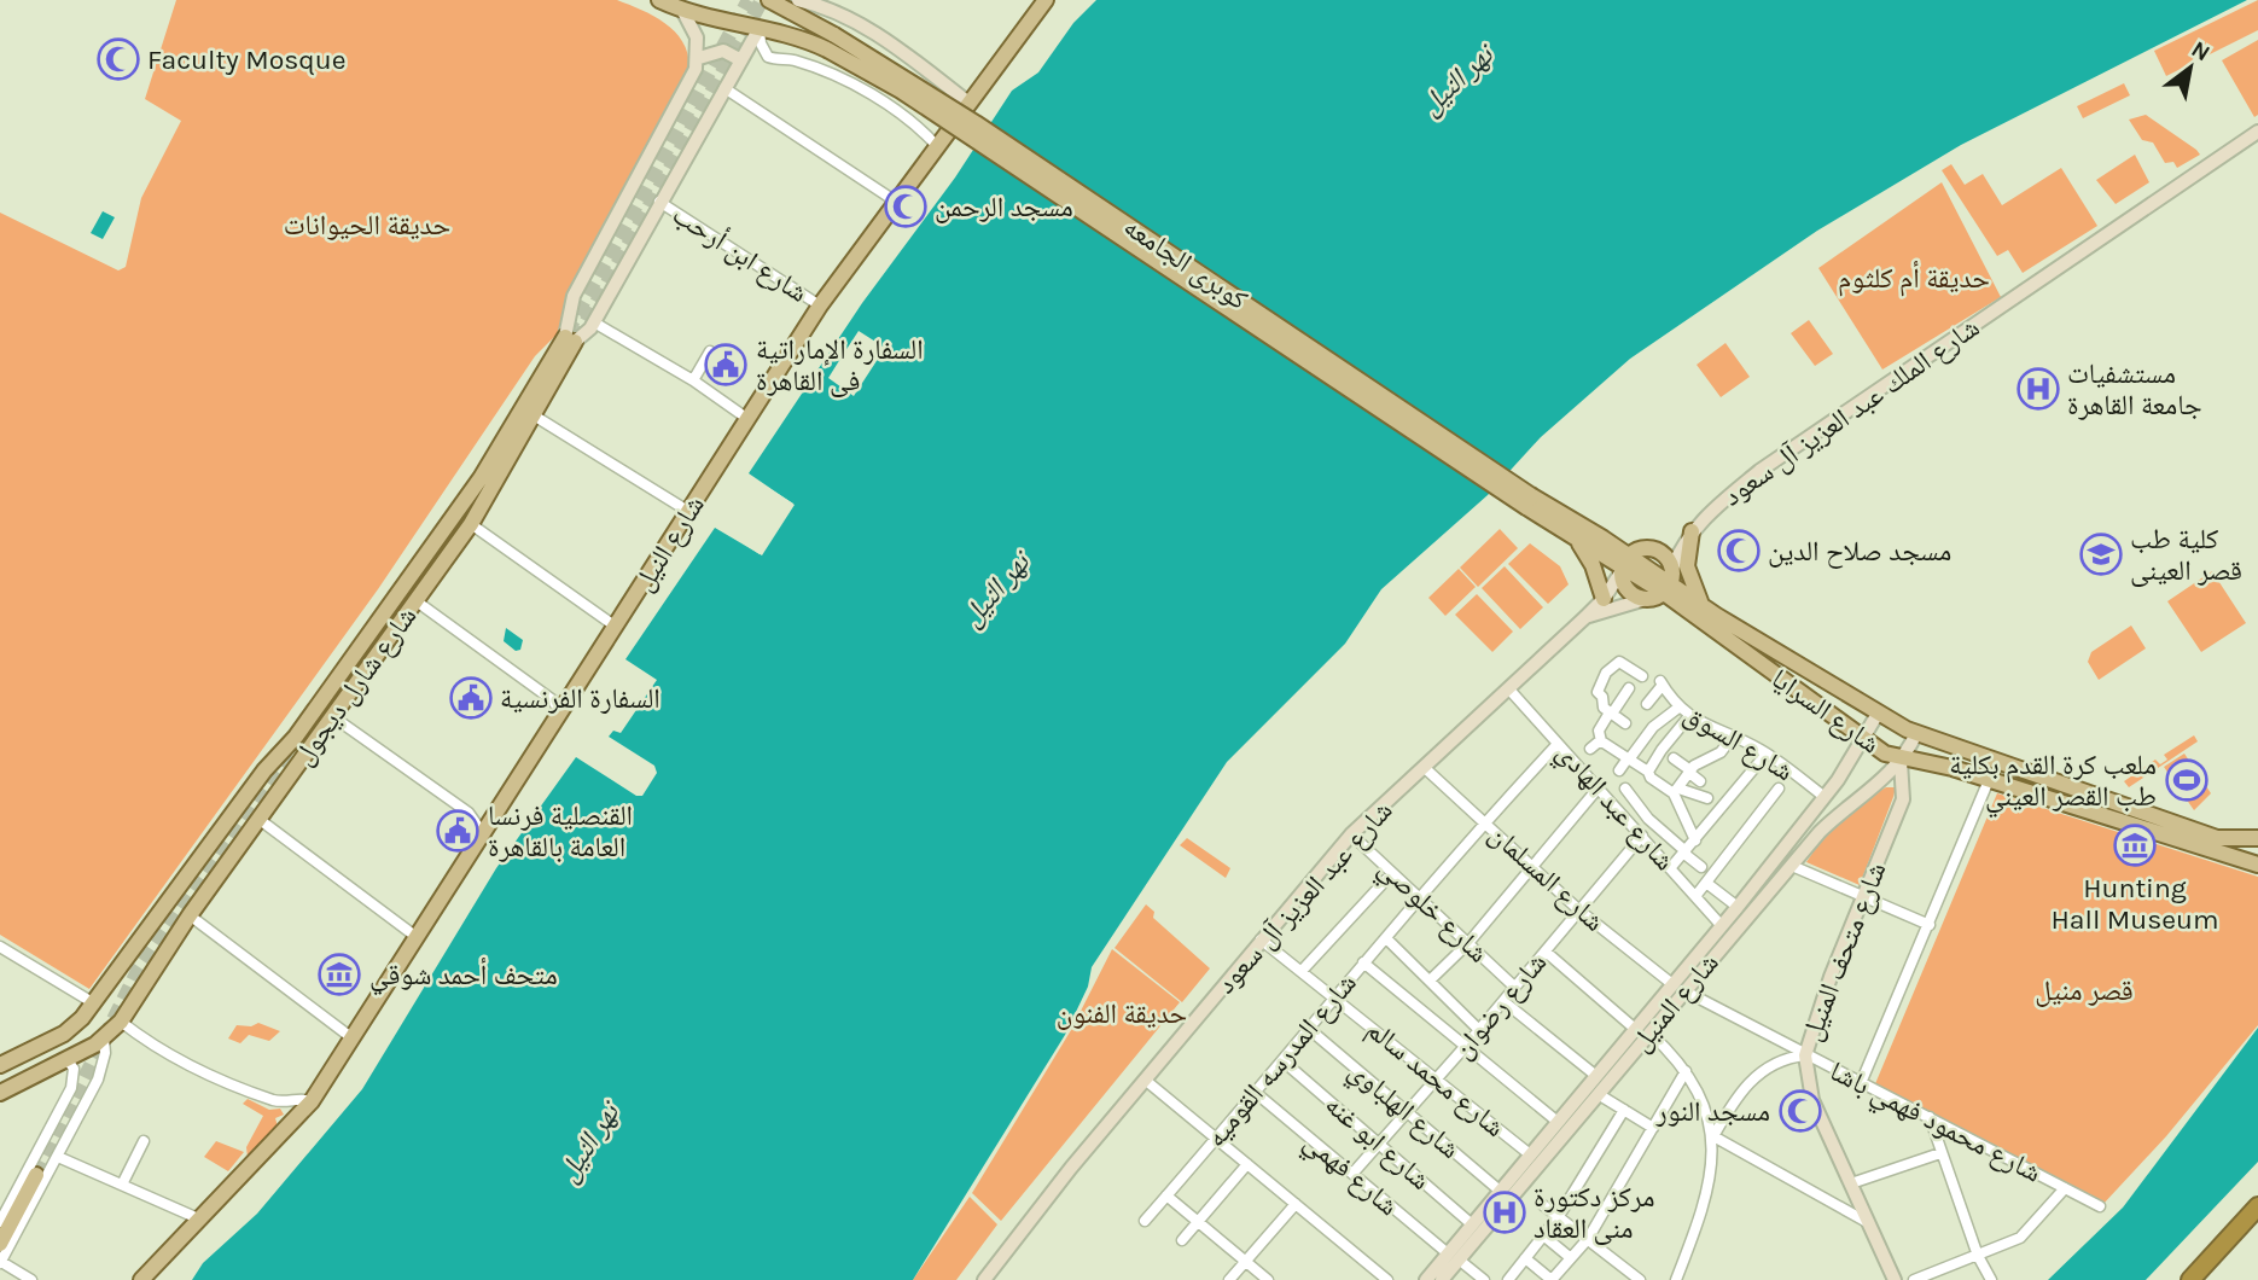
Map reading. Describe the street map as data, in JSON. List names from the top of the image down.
{
  "streets": {
    "main road": [
      "كوبرى الجامعه",
      "شارع النيل",
      "شارع شارل ديجول",
      "شارع السرايا"
    ],
    "street": [
      "شارع ابن أرحب",
      "شارع الملك عبد العزيز آل سعود",
      "شارع السوق",
      "شارع عبد الهادي",
      "شارع المسلمان",
      "شارع عبد العزيز آل سعود",
      "شارع خلوصي",
      "شارع متحف المنيل",
      "شارع المنيل",
      "شارع رضوان",
      "شارع المدرسه القوميه",
      "شارع محمد سالم",
      "شارع الهلباوي",
      "شارع محمود فهمي باشا",
      "شارع ابو غنه",
      "شارع فهمي"
    ]
  },
  "crossings": [
    ["شارع ابن أرحب", "شارع النيل"],
    ["كوبرى الجامعه", "شارع السرايا"],
    ["شارع السرايا", "شارع عبد العزيز آل سعود"],
    ["شارع السرايا", "شارع متحف المنيل"],
    ["شارع السرايا", "شارع المنيل"],
    ["شارع السوق", "شارع المنيل"],
    ["شارع عبد الهادي", "شارع عبد العزيز آل سعود"],
    ["شارع عبد الهادي", "شارع المنيل"],
    ["شارع عبد الهادي", "شارع رضوان"],
    ["شارع عبد الهادي", "شارع المدرسه القوميه"],
    ["شارع المسلمان", "شارع عبد العزيز آل سعود"],
    ["شارع المسلمان", "شارع المنيل"],
    ["شارع المسلمان", "شارع رضوان"],
    ["شارع المسلمان", "شارع المدرسه القوميه"],
    ["شارع المسلمان", "شارع محمود فهمي باشا"],
    ["شارع عبد العزيز آل سعود", "شارع خلوصي"],
    ["شارع عبد العزيز آل سعود", "شارع محمد سالم"],
    ["شارع خلوصي", "شارع رضوان"],
    ["شارع خلوصي", "شارع المدرسه القوميه"],
    ["شارع متحف المنيل", "شارع المنيل"],
    ["شارع متحف المنيل", "شارع محمود فهمي باشا"],
    ["شارع المنيل", "شارع محمد سالم"],
    ["شارع المنيل", "شارع الهلباوي"],
    ["شارع المنيل", "شارع محمود فهمي باشا"],
    ["شارع المنيل", "شارع ابو غنه"],
    ["شارع المنيل", "شارع فهمي"],
    ["شارع رضوان", "شارع محمد سالم"],
    ["شارع رضوان", "شارع الهلباوي"],
    ["شارع رضوان", "شارع ابو غنه"],
    ["شارع رضوان", "شارع فهمي"],
    ["شارع المدرسه القوميه", "شارع محمد سالم"],
    ["شارع المدرسه القوميه", "شارع الهلباوي"],
    ["شارع المدرسه القوميه", "شارع ابو غنه"],
    ["شارع المدرسه القوميه", "شارع فهمي"]
  ],
  "water": ["نهر النيل"],
  "parks": [
    "حديقة الحيوانات",
    "حديقة أم كلثوم",
    "قصر منيل",
    "حديقة الفنون"
  ],
  "places": {
    "mosque": [
      "Faculty Mosque",
      "مسجد الرحمن",
      "مسجد صلاح الدين",
      "مسجد النور"
    ],
    "public building": ["السفارة الإماراتية فى القاهرة", "السفارة الفرنسية", "القنصلية فرنسا العامة بالقاهرة"],
    "hospital": ["مستشفيات جامعة القاهرة", "مركز دكتورة منى العقاد"],
    "school or university": ["كلية طب قصر العينى"],
    "sports": ["ملعب كرة القدم بكلية طب القصر العيني"],
    "museum": ["Hunting Hall Museum", "متحف أحمد شوقي"]
  },
  "north": "top right"
}
